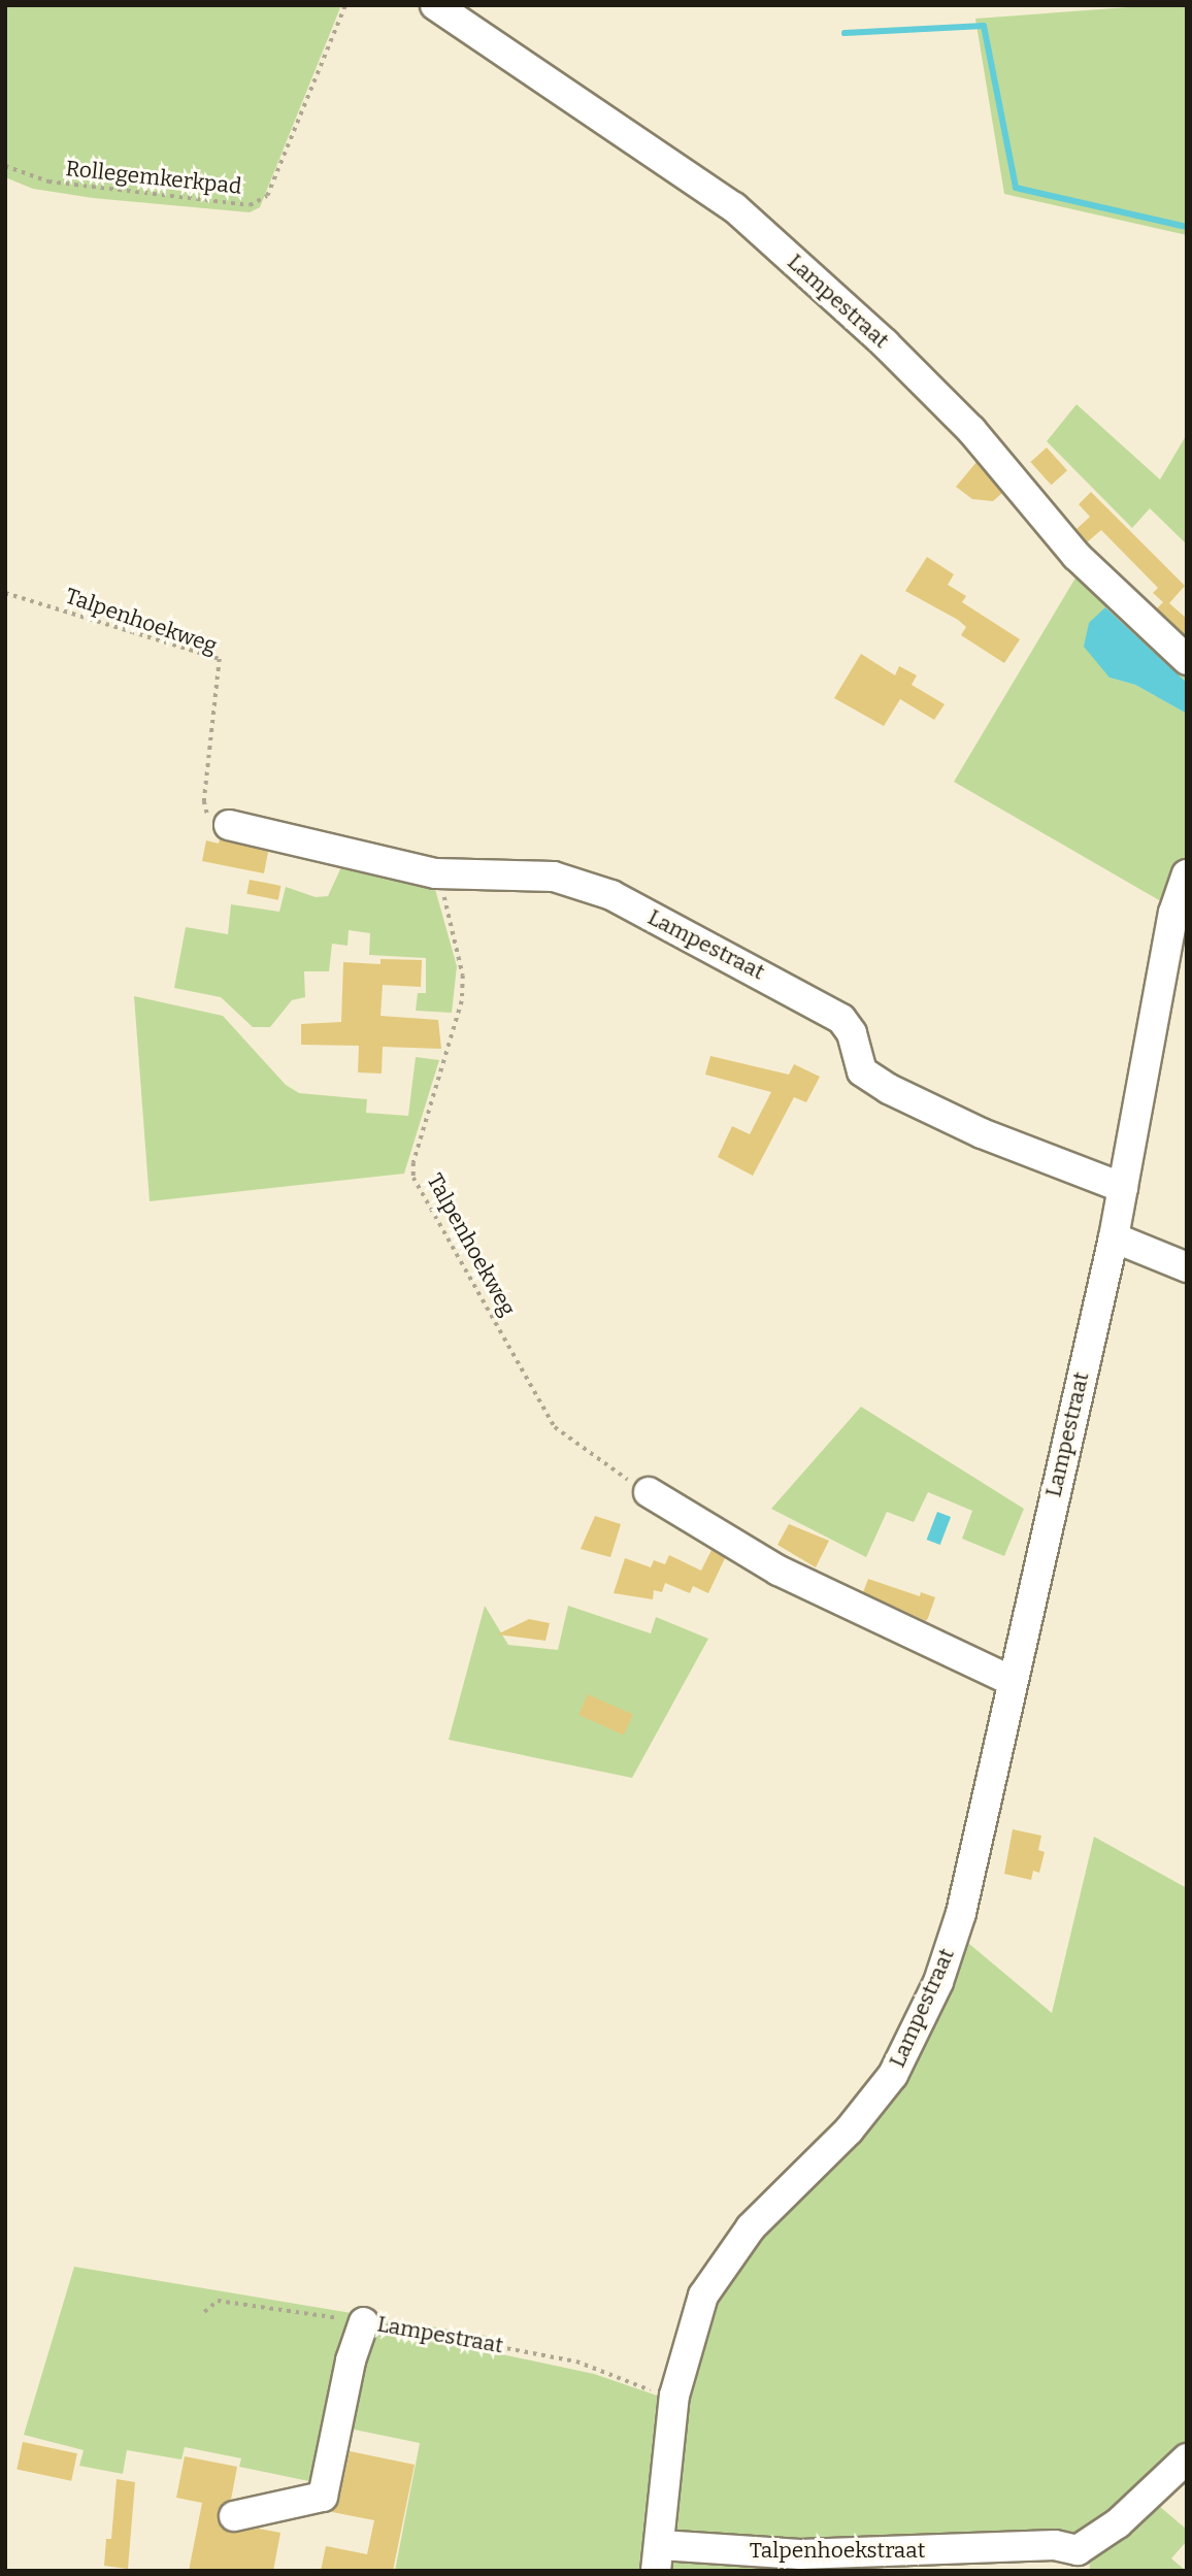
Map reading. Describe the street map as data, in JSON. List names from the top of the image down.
{
  "streets": {
    "street": ["Lampestraat", "Talpenhoekstraat"],
    "path": ["Rollegemkerkpad", "Talpenhoekweg"]
  },
  "crossings": [
    ["Lampestraat", "Talpenhoekweg"],
    ["Lampestraat", "Talpenhoekstraat"]
  ]
}
